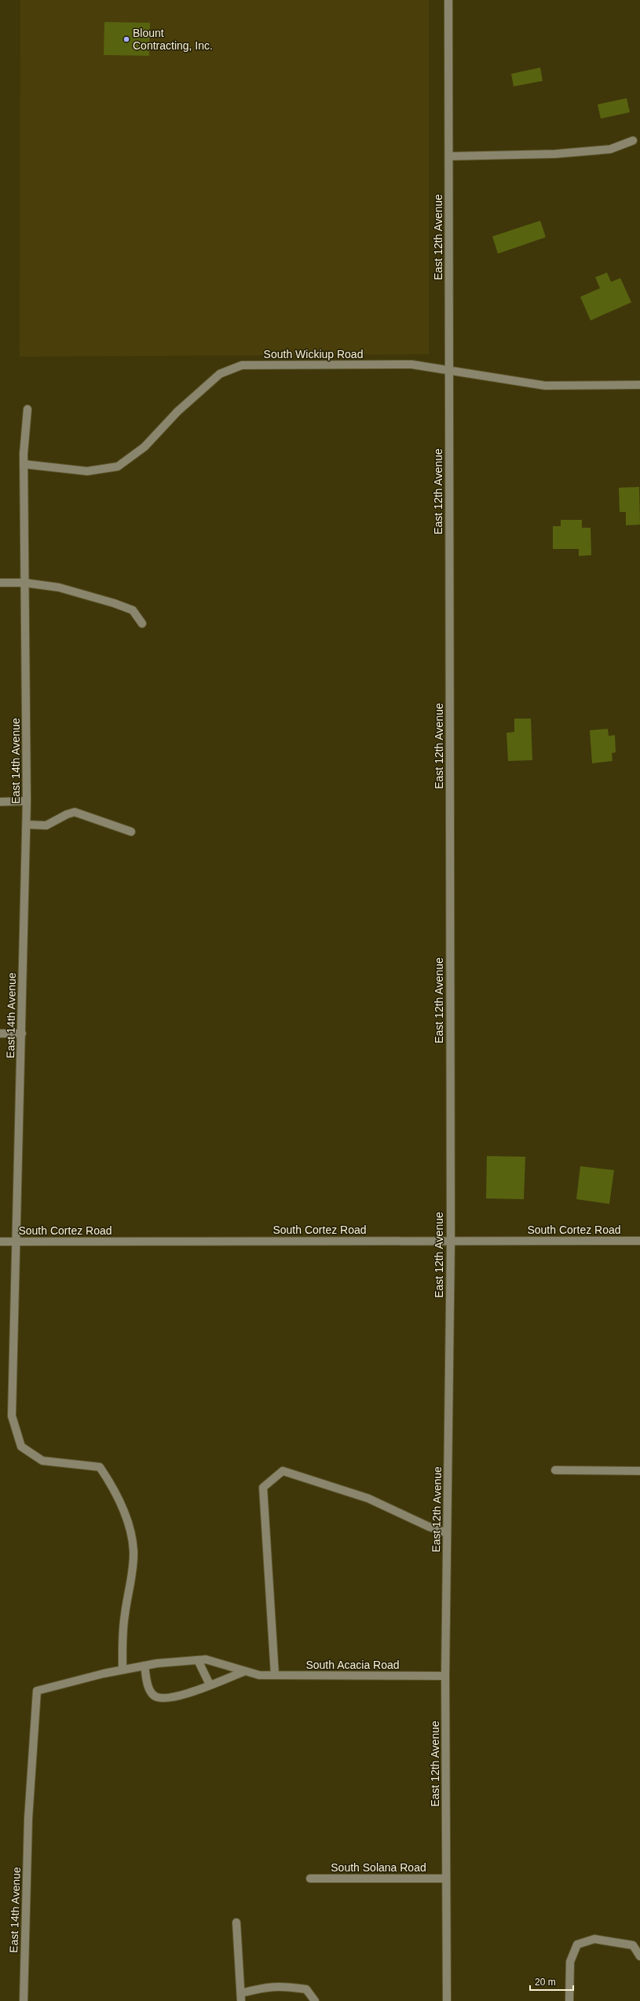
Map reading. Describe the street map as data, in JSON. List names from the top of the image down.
{
  "streets": {
    "street": [
      "East 12th Avenue",
      "South Wickiup Road",
      "East 14th Avenue",
      "South Cortez Road",
      "South Acacia Road",
      "South Solana Road"
    ]
  },
  "crossings": [
    ["East 12th Avenue", "South Wickiup Road"],
    ["East 12th Avenue", "South Cortez Road"],
    ["East 12th Avenue", "South Acacia Road"],
    ["East 12th Avenue", "South Solana Road"],
    ["South Wickiup Road", "East 14th Avenue"],
    ["East 14th Avenue", "South Cortez Road"],
    ["East 14th Avenue", "South Acacia Road"]
  ],
  "places": ["Blount Contracting, Inc."],
  "scale_bar": "20 m"
}
